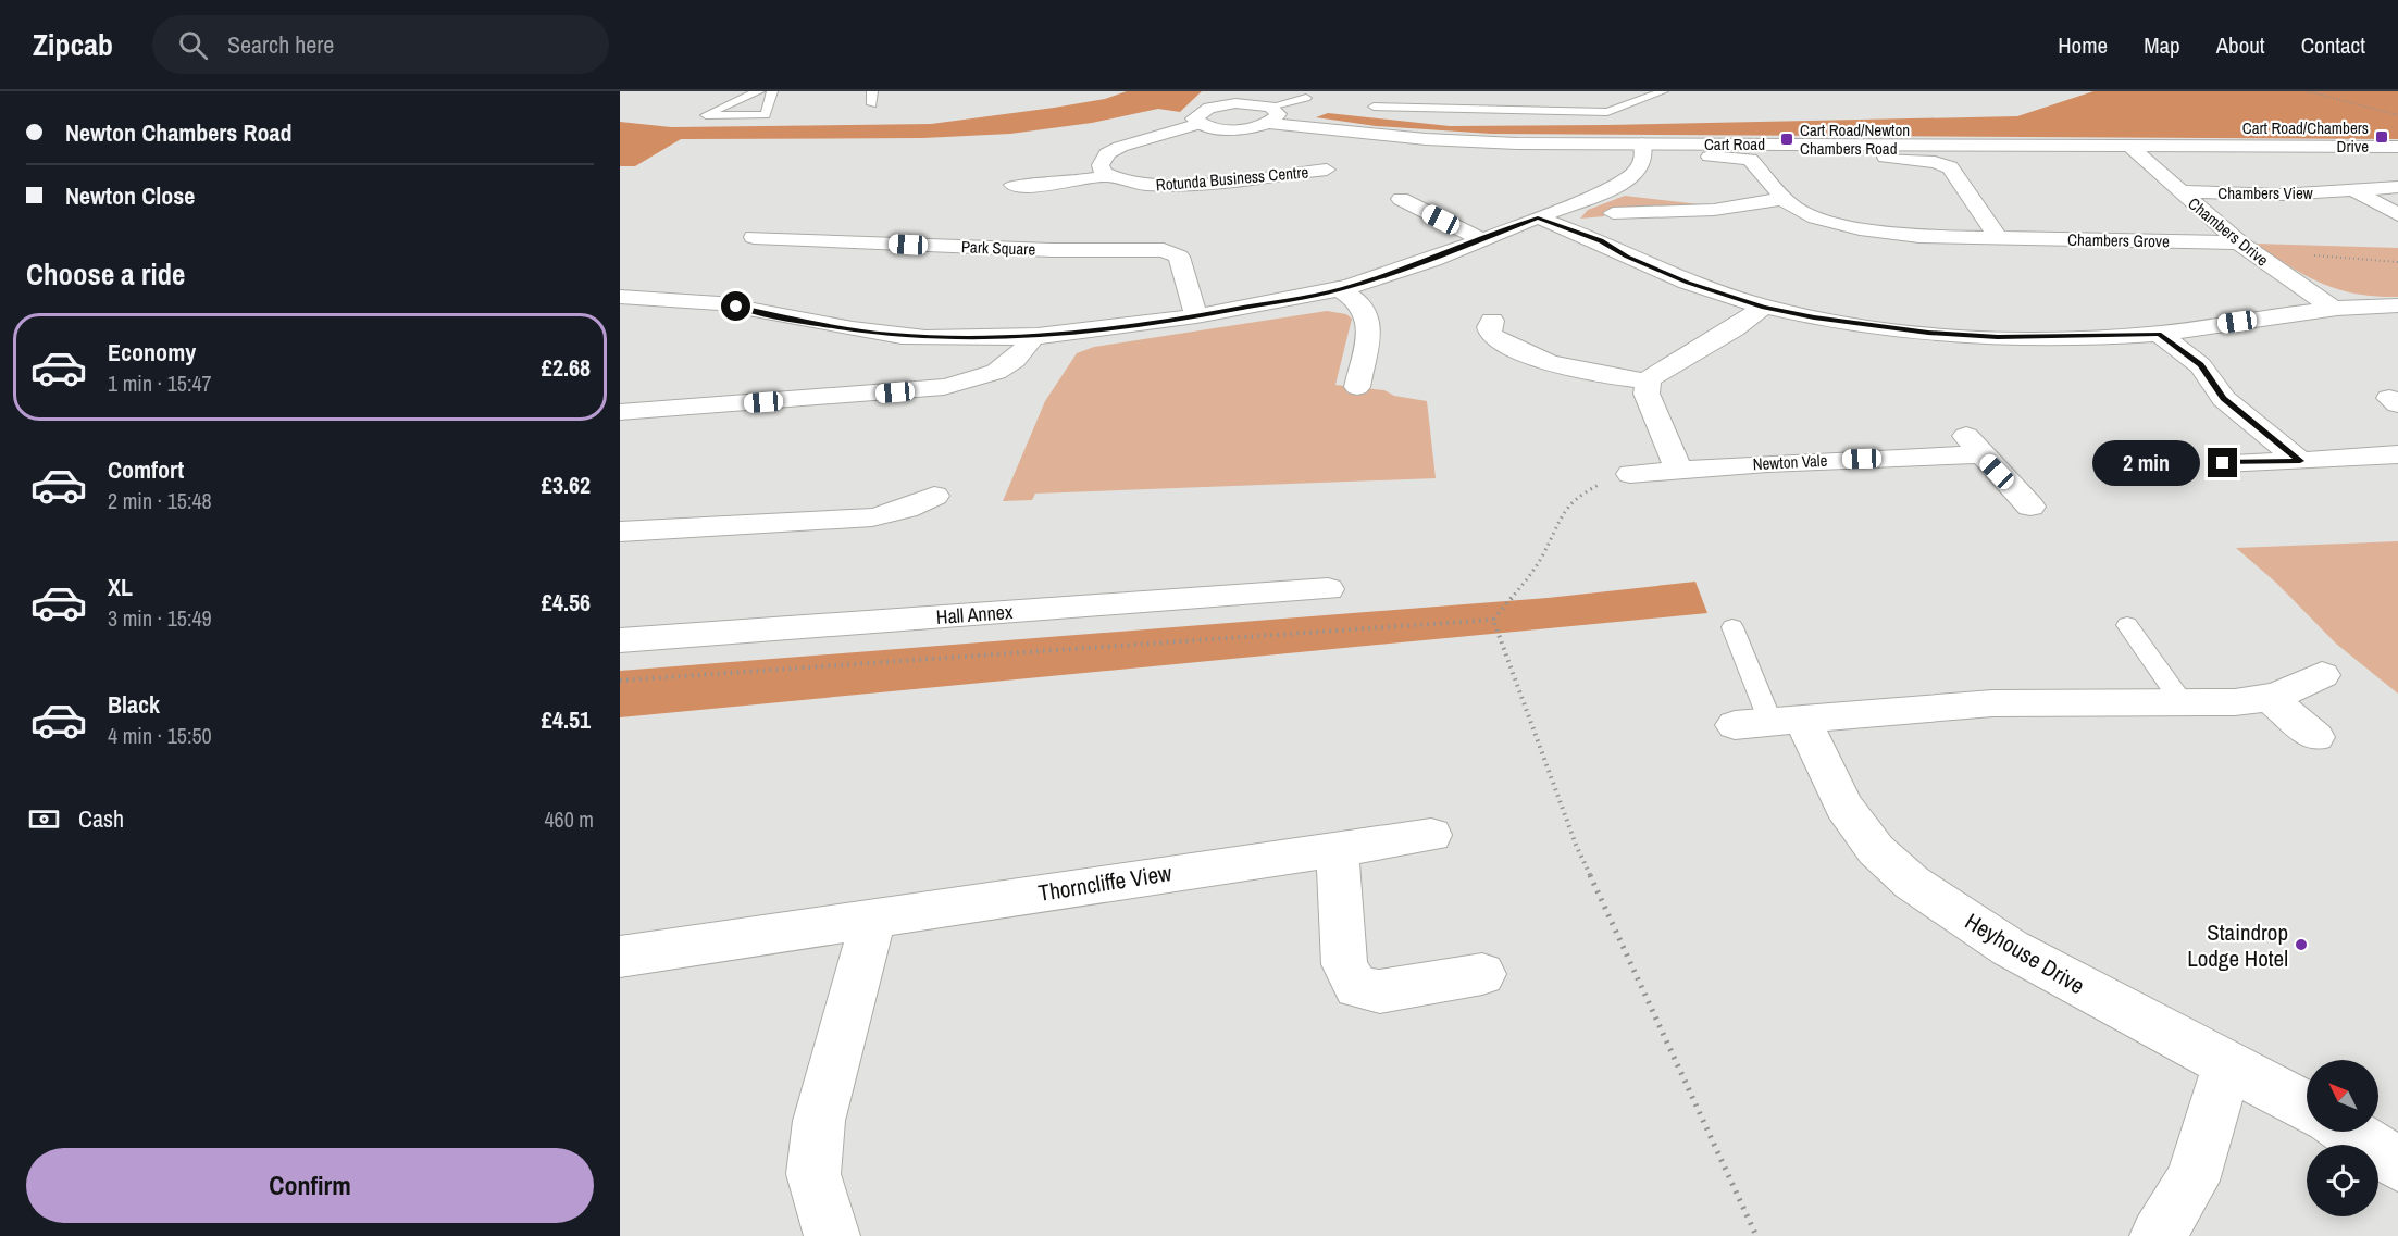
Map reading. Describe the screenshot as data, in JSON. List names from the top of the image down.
{
  "streets": {
    "street": [
      "Cart Road",
      "Rotunda Business Centre",
      "Chambers View",
      "Chambers Drive",
      "Chambers Grove",
      "Park Square",
      "Newton Vale",
      "Hall Annex",
      "Thorncliffe View",
      "Heyhouse Drive"
    ]
  },
  "crossings": [
    ["Cart Road", "Chambers Drive"],
    ["Chambers View", "Chambers Drive"],
    ["Chambers Drive", "Chambers Grove"]
  ],
  "places": {
    "transit": ["Cart Road/Chambers Drive", "Cart Road/Newton Chambers Road"],
    "other": ["Staindrop Lodge Hotel"]
  },
  "north": "top left",
  "page": {
    "header": "Zipcab",
    "search": "Search here",
    "nav": [
      "Home",
      "Map",
      "About",
      "Contact"
    ],
    "banner": ["Newton Chambers Road", "Newton Close"],
    "heading": "Choose a ride",
    "list": [
      {
        "name": "Economy",
        "note": "1 min · 15:47",
        "value": "£2.68"
      },
      {
        "name": "Comfort",
        "note": "2 min · 15:48",
        "value": "£3.62"
      },
      {
        "name": "XL",
        "note": "3 min · 15:49",
        "value": "£4.56"
      },
      {
        "name": "Black",
        "note": "4 min · 15:50",
        "value": "£4.51"
      }
    ],
    "bubble": "2 min",
    "pay": ["Cash", "460 m"],
    "buttons": "Confirm"
  }
}
